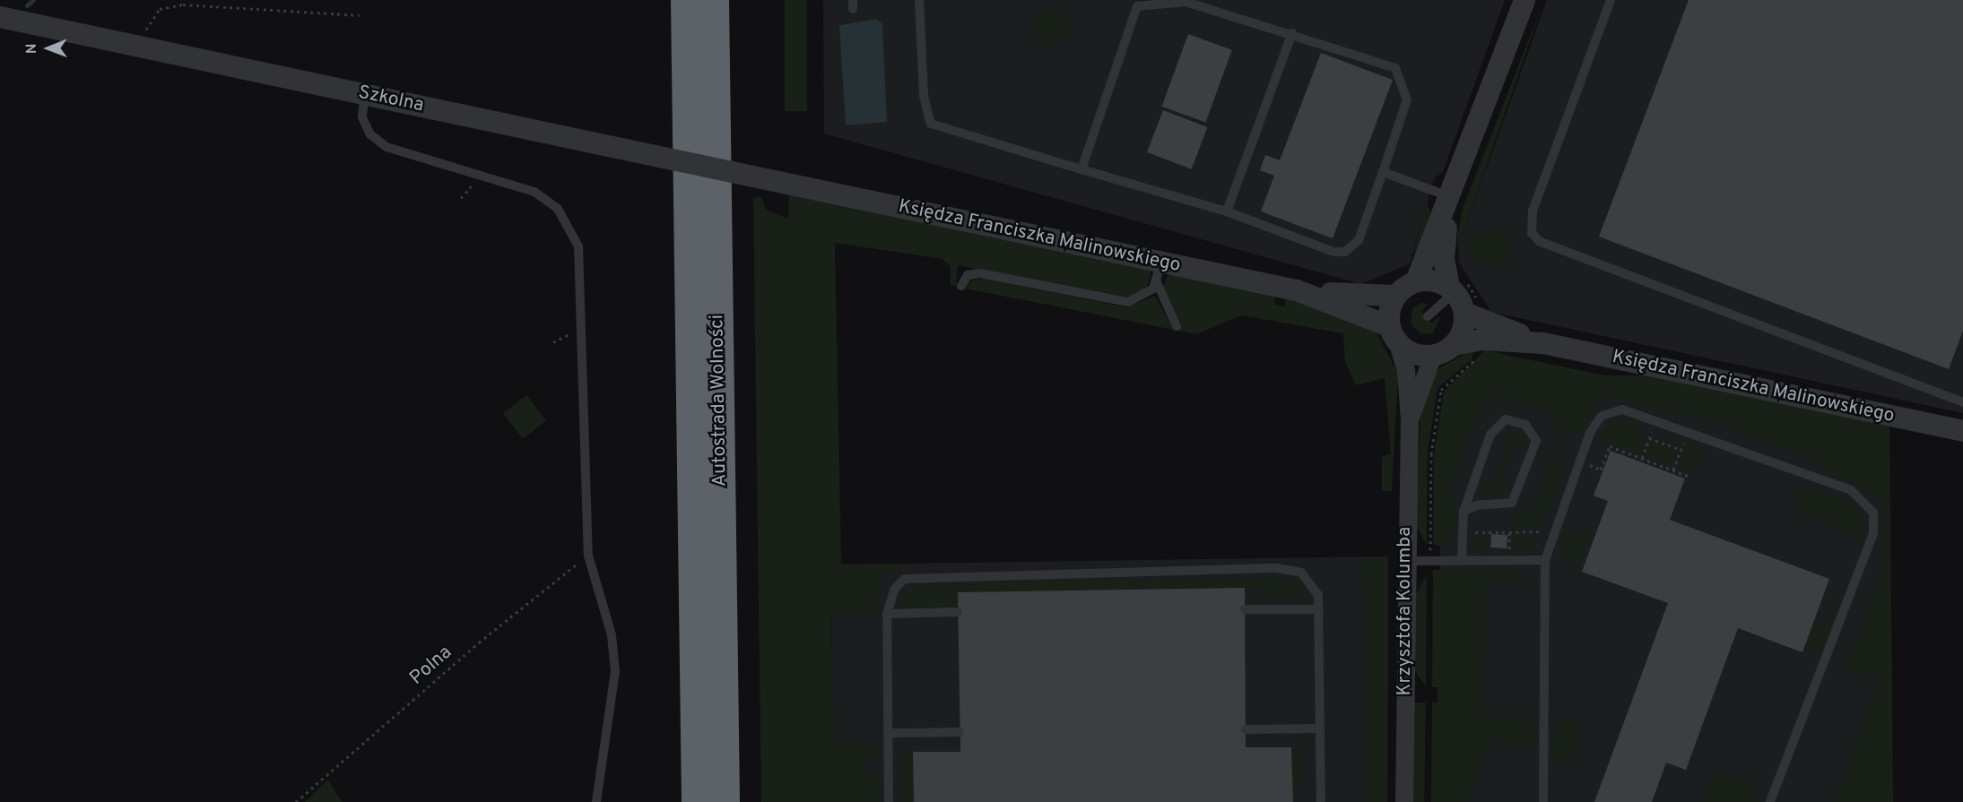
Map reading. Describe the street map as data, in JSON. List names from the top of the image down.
{
  "streets": {
    "highway": ["Autostrada Wolności"],
    "street": ["Szkolna", "Księdza Franciszka Malinowskiego", "Krzysztofa Kolumba"],
    "path": ["Polna"]
  },
  "crossings": [
    ["Szkolna", "Księdza Franciszka Malinowskiego"],
    ["Księdza Franciszka Malinowskiego", "Krzysztofa Kolumba"]
  ],
  "north": "left"
}
